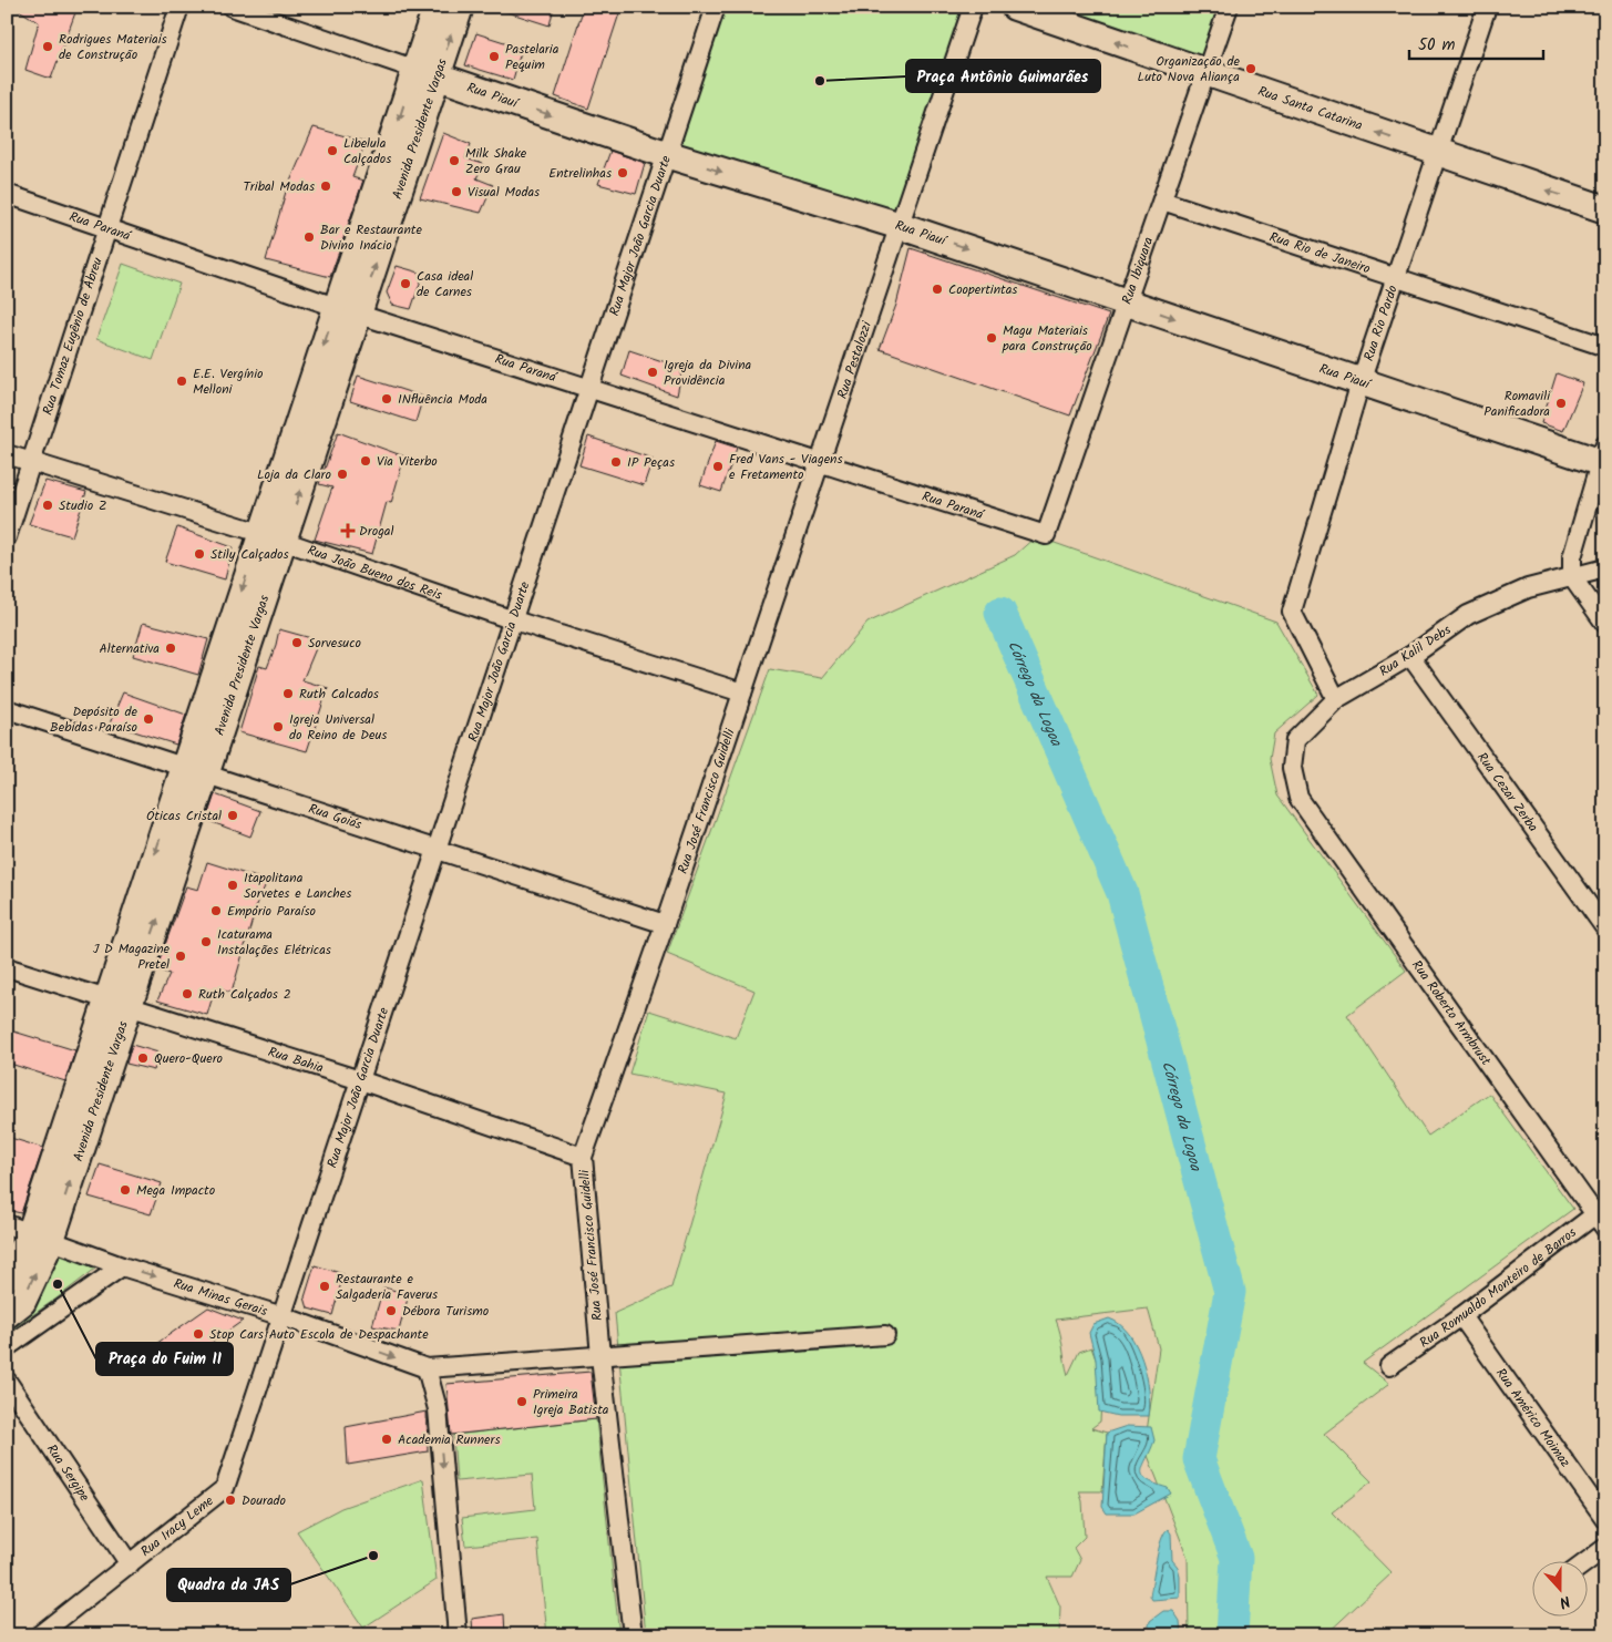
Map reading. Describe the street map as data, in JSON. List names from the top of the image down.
{
  "streets": {
    "main road": ["Rua Piauí", "Rua Santa Catarina", "Avenida Presidente Vargas"],
    "street": [
      "Rua Paraná",
      "Rua Major João Garcia Duarte",
      "Rua Rio de Janeiro",
      "Rua Ibiquara",
      "Rua Rio Pardo",
      "Rua Tomaz Eugênio de Abreu",
      "Rua Pestalozzi",
      "Rua João Bueno dos Reis",
      "Rua Kalil Debs",
      "Rua Cezar Zerba",
      "Rua José Francisco Guidelli",
      "Rua Goiás",
      "Rua Roberto Armbrust",
      "Rua Bahia",
      "Rua Romualdo Monteiro de Barros",
      "Rua Minas Gerais",
      "Rua Américo Moimaz",
      "Rua Sergipe",
      "Rua Iracy Leme"
    ]
  },
  "crossings": [
    ["Rua Piauí", "Avenida Presidente Vargas"],
    ["Rua Piauí", "Rua Major João Garcia Duarte"],
    ["Rua Piauí", "Rua Ibiquara"],
    ["Rua Piauí", "Rua Rio Pardo"],
    ["Rua Piauí", "Rua Pestalozzi"],
    ["Rua Santa Catarina", "Rua Ibiquara"],
    ["Rua Santa Catarina", "Rua Rio Pardo"],
    ["Avenida Presidente Vargas", "Rua Paraná"],
    ["Avenida Presidente Vargas", "Rua João Bueno dos Reis"],
    ["Avenida Presidente Vargas", "Rua Goiás"],
    ["Avenida Presidente Vargas", "Rua Bahia"],
    ["Avenida Presidente Vargas", "Rua Minas Gerais"],
    ["Rua Paraná", "Rua Major João Garcia Duarte"],
    ["Rua Paraná", "Rua Ibiquara"],
    ["Rua Paraná", "Rua Tomaz Eugênio de Abreu"],
    ["Rua Paraná", "Rua Pestalozzi"],
    ["Rua Major João Garcia Duarte", "Rua João Bueno dos Reis"],
    ["Rua Major João Garcia Duarte", "Rua Goiás"],
    ["Rua Major João Garcia Duarte", "Rua Bahia"],
    ["Rua Major João Garcia Duarte", "Rua Minas Gerais"],
    ["Rua Major João Garcia Duarte", "Rua Iracy Leme"],
    ["Rua Rio de Janeiro", "Rua Ibiquara"],
    ["Rua Rio de Janeiro", "Rua Rio Pardo"],
    ["Rua Rio Pardo", "Rua Kalil Debs"],
    ["Rua Tomaz Eugênio de Abreu", "Rua João Bueno dos Reis"],
    ["Rua Pestalozzi", "Rua João Bueno dos Reis"],
    ["Rua Pestalozzi", "Rua José Francisco Guidelli"],
    ["Rua Kalil Debs", "Rua Cezar Zerba"],
    ["Rua Kalil Debs", "Rua Roberto Armbrust"],
    ["Rua José Francisco Guidelli", "Rua Goiás"],
    ["Rua José Francisco Guidelli", "Rua Bahia"],
    ["Rua José Francisco Guidelli", "Rua Minas Gerais"],
    ["Rua Roberto Armbrust", "Rua Romualdo Monteiro de Barros"],
    ["Rua Romualdo Monteiro de Barros", "Rua Américo Moimaz"],
    ["Rua Minas Gerais", "Rua Iracy Leme"],
    ["Rua Sergipe", "Rua Iracy Leme"]
  ],
  "one_way": ["Rua Piauí", "Rua Santa Catarina", "Rua Minas Gerais"],
  "water": ["Córrego da Logoa"],
  "places": {
    "other": [
      "Rodrigues Materiais de Construção",
      "Pastelaria Pequim",
      "Organização de Luto Nova Aliança",
      "Praça Antônio Guimarães",
      "Libelula Calçados",
      "Milk Shake Zero Grau",
      "Entrelinhas",
      "Tribal Modas",
      "Visual Modas",
      "Bar e Restaurante Divino Inácio",
      "Casa ideal de Carnes",
      "Coopertintas",
      "Magu Materiais para Construção",
      "Igreja da Divina Providência",
      "E.E. Vergínio Melloni",
      "INfluência Moda",
      "Romavili Panificadora",
      "Via Viterbo",
      "IP Peças",
      "Fred Vans - Viagens e Fretamento",
      "Loja da Claro",
      "Studio Z",
      "Stily Calçados",
      "Sorvesuco",
      "Alternativa",
      "Ruth Calcados",
      "Depósito de Bebidas Paraíso",
      "Igreja Universal do Reino de Deus",
      "Óticas Cristal",
      "Itapolitana Sorvetes e Lanches",
      "Empório Paraíso",
      "Icaturama Instalações Elétricas",
      "J D Magazine Pretel",
      "Ruth Calçados 2",
      "Quero-Quero",
      "Mega Impacto",
      "Praça do Fuim II",
      "Restaurante e Salgaderia Faverus",
      "Débora Turismo",
      "Stop Cars Auto Escola de Despachante",
      "Primeira Igreja Batista",
      "Academia Runners",
      "Dourado",
      "Quadra da JAS"
    ],
    "health": ["Drogal"]
  },
  "scale_bar": "50 m",
  "north": "bottom"
}
